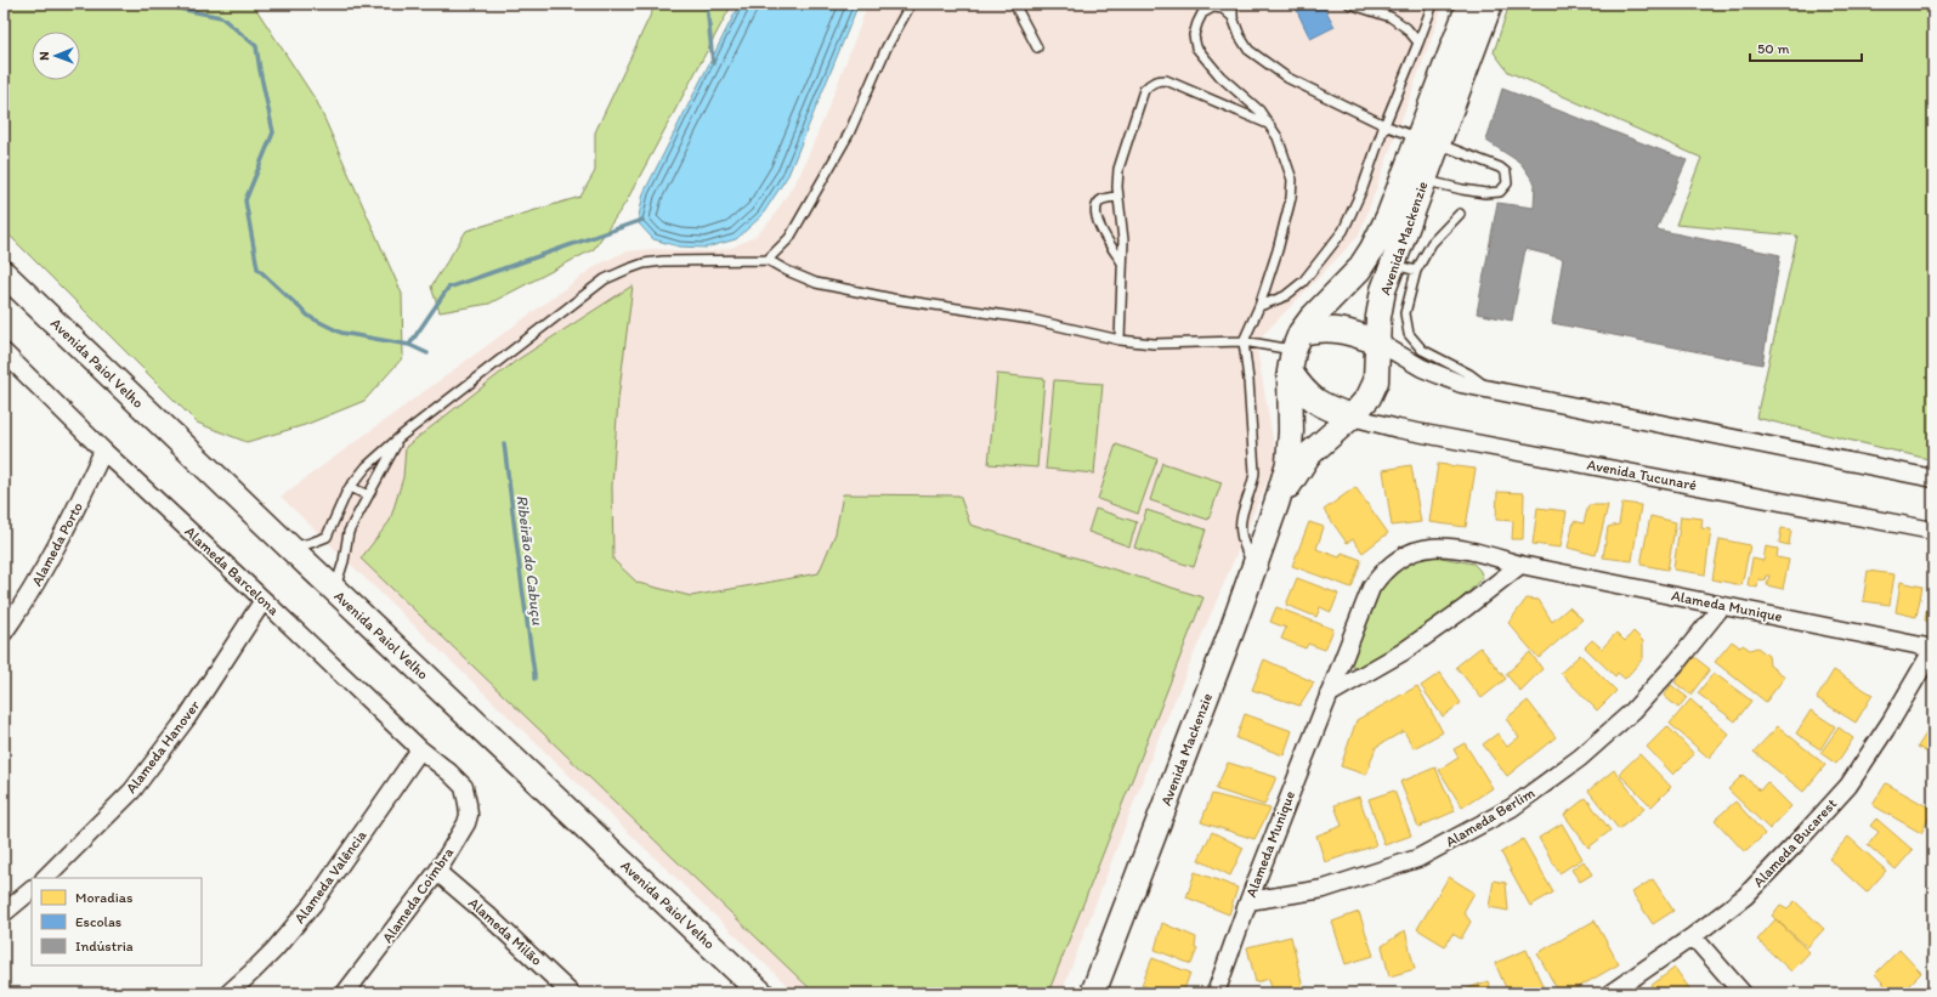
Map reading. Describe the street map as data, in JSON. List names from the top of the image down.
{
  "streets": {
    "main road": ["Avenida Mackenzie", "Avenida Paiol Velho"],
    "street": [
      "Avenida Tucunaré",
      "Alameda Porto",
      "Alameda Barcelona",
      "Alameda Munique",
      "Alameda Hanover",
      "Alameda Berlim",
      "Alameda Bucarest",
      "Alameda Valência",
      "Alameda Coimbra",
      "Alameda Milão"
    ]
  },
  "crossings": [
    ["Avenida Mackenzie", "Avenida Tucunaré"],
    ["Alameda Porto", "Alameda Barcelona"],
    ["Alameda Barcelona", "Alameda Hanover"],
    ["Alameda Barcelona", "Alameda Valência"],
    ["Alameda Barcelona", "Alameda Coimbra"],
    ["Alameda Munique", "Alameda Berlim"],
    ["Alameda Munique", "Alameda Bucarest"],
    ["Alameda Coimbra", "Alameda Milão"]
  ],
  "water": ["Ribeirão do Cabuçu"],
  "legend": ["Moradias", "Escolas", "Indústria"],
  "scale_bar": "50 m",
  "north": "left"
}
